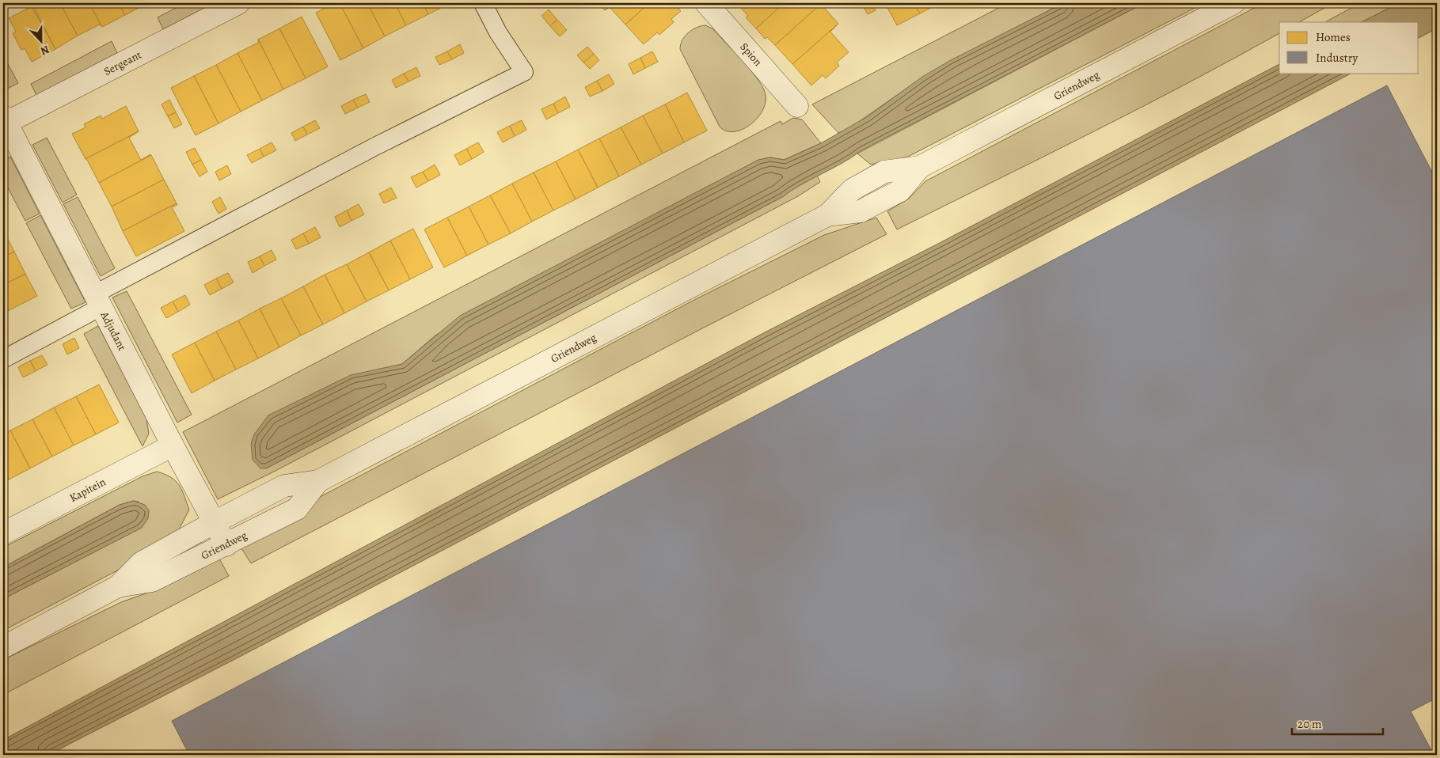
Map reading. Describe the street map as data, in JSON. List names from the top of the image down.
{
  "streets": {
    "street": [
      "Spion",
      "Sergeant",
      "Griendweg",
      "Adjudant",
      "Kapitein"
    ]
  },
  "crossings": [
    ["Sergeant", "Adjudant"],
    ["Griendweg", "Adjudant"],
    ["Adjudant", "Kapitein"]
  ],
  "legend": ["Homes", "Industry"],
  "scale_bar": "20 m",
  "north": "bottom"
}
